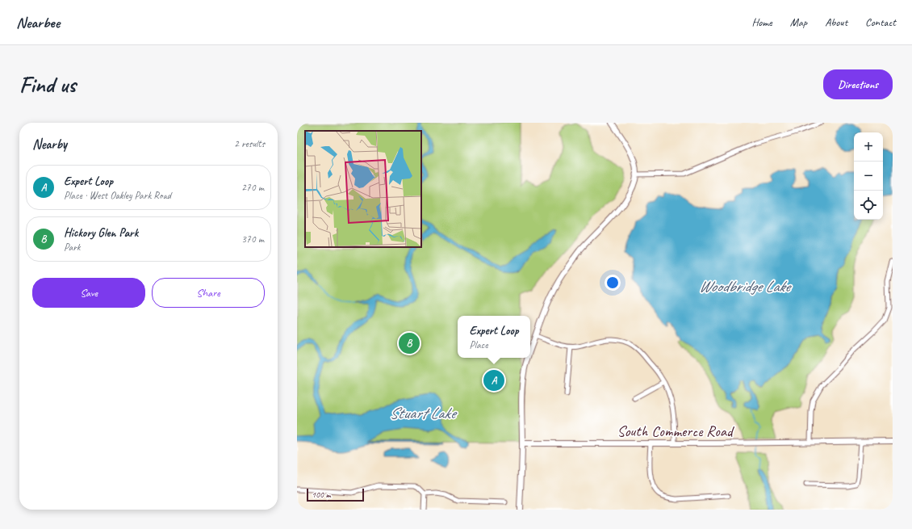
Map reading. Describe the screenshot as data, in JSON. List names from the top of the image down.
{
  "streets": {
    "street": ["South Commerce Road"]
  },
  "water": ["Woodbridge Lake", "Stuart Lake"],
  "scale_bar": "100 m",
  "page": {
    "header": "Nearbee",
    "nav": [
      "Home",
      "Map",
      "About",
      "Contact"
    ],
    "buttons": [
      "Directions",
      ["Save", "Share"]
    ],
    "title": "Find us",
    "heading": ["Nearby", "2 results"],
    "map_buttons": ["+", "−"],
    "list": [
      {
        "mark": "A",
        "name": "Expert Loop",
        "note": "Place · West Oakley Park Road",
        "value": "270 m"
      },
      {
        "mark": "B",
        "name": "Hickory Glen Park",
        "note": "Park",
        "value": "370 m"
      }
    ],
    "popup": ["Expert Loop", "Place"],
    "pins": ["B", "A"],
    "scale": "100 m"
  }
}
